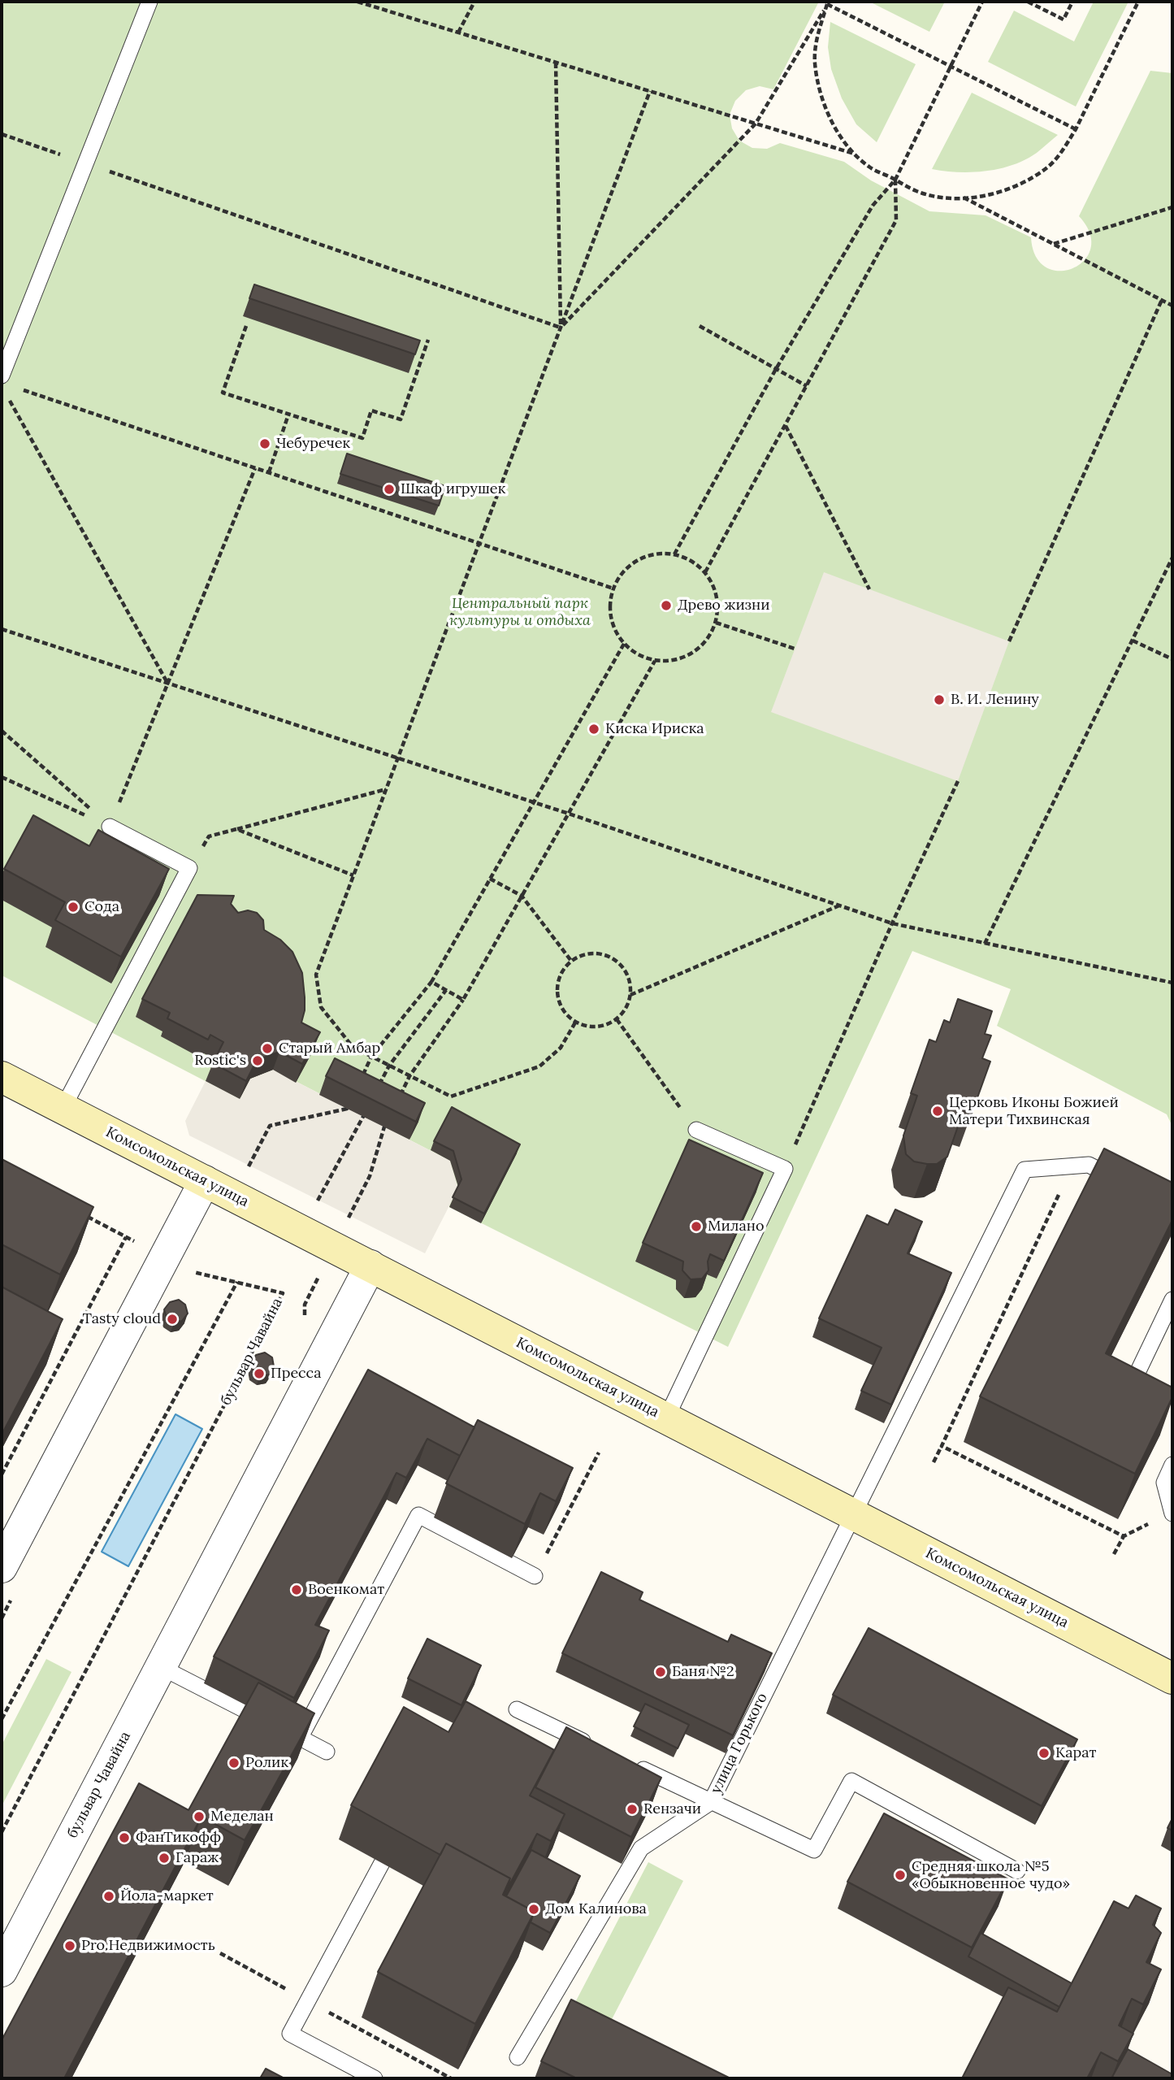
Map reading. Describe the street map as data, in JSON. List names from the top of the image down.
{
  "streets": {
    "main road": ["Комсомольская улица"],
    "street": ["бульвар Чавайна"],
    "lane": ["улица Горького"]
  },
  "crossings": [
    ["Комсомольская улица", "бульвар Чавайна"],
    ["Комсомольская улица", "улица Горького"]
  ],
  "parks": ["Центральный парк культуры и отдыха"],
  "places": [
    "Чебуречек",
    "Шкаф игрушек",
    "Древо жизни",
    "В. И. Ленину",
    "Киска Ириска",
    "Сода",
    "Старый Амбар",
    "Rostic's",
    "Церковь Иконы Божией Матери Тихвинская",
    "Милано",
    "Tasty cloud",
    "Пресса",
    "Военкомат",
    "Баня №2",
    "Карат",
    "Ролик",
    "Rензачи",
    "Меделан",
    "ФанТикофф",
    "Гараж",
    "Средняя школа №5 «Обыкновенное чудо»",
    "Йола-маркет",
    "Дом Калинова",
    "Pro.Недвижимость"
  ]
}
